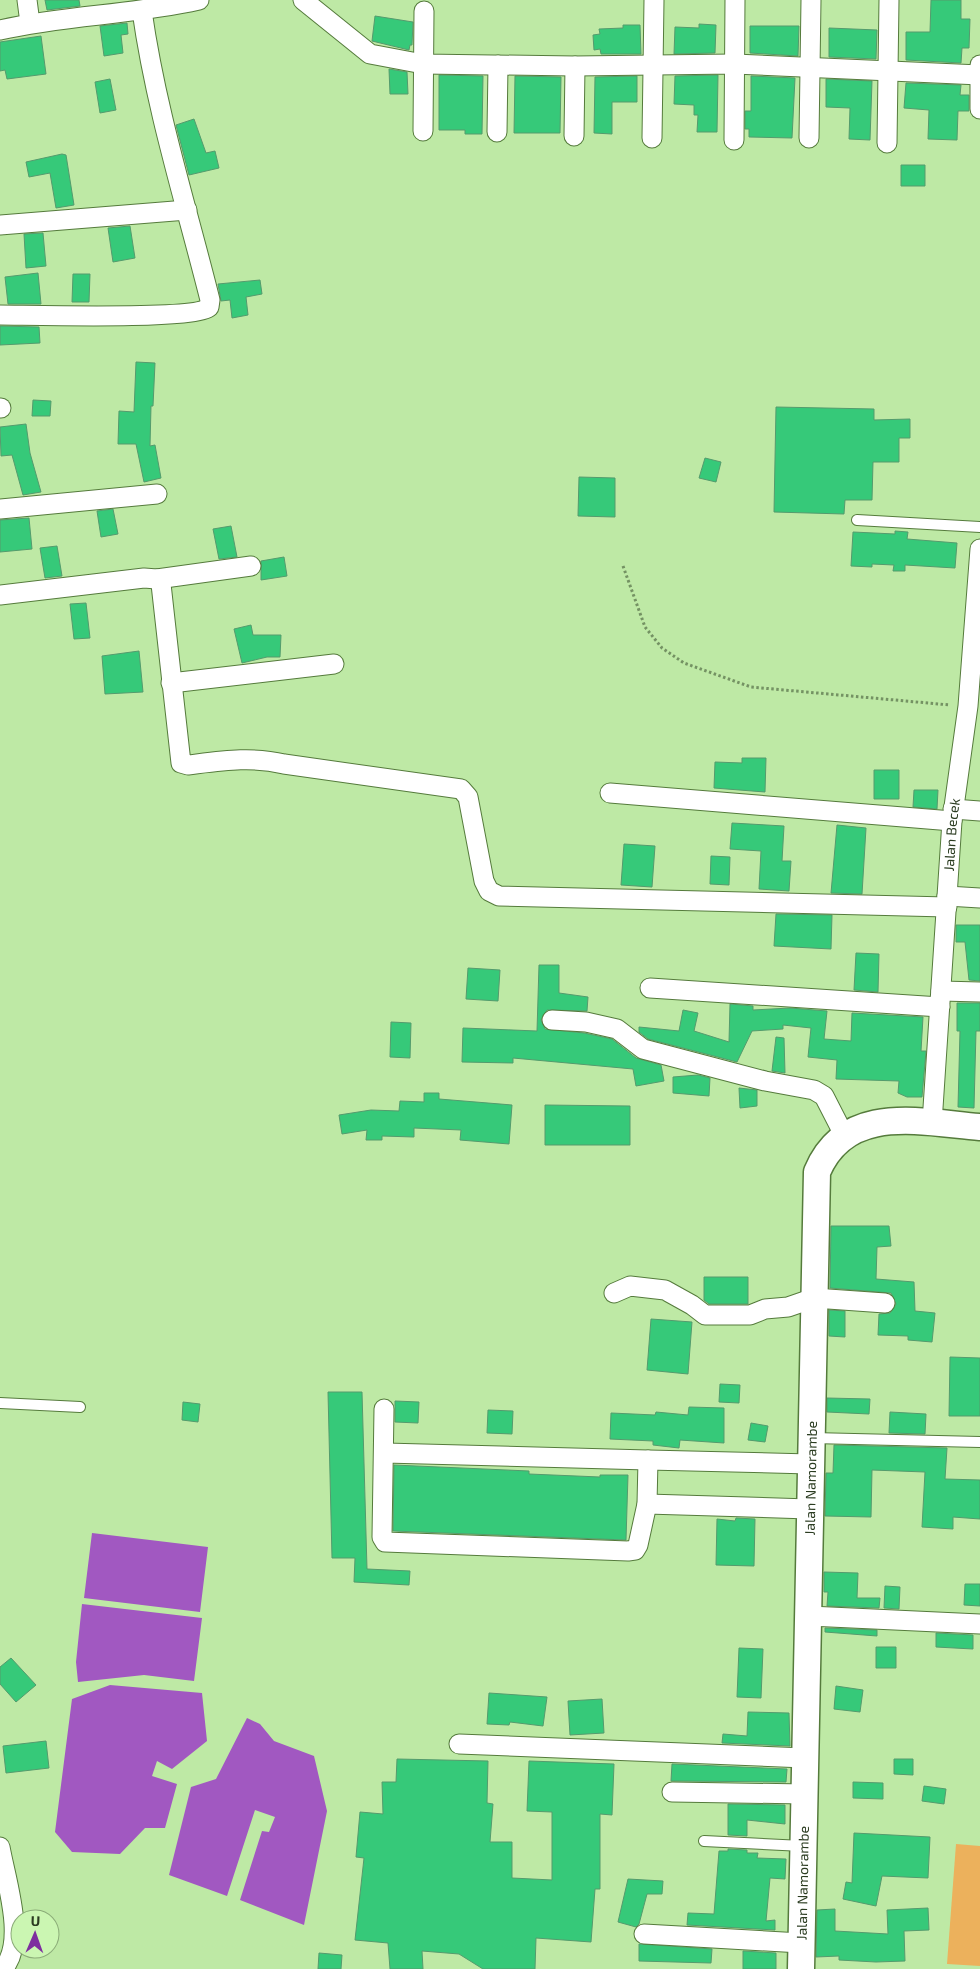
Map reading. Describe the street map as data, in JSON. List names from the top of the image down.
{
  "streets": {
    "main road": ["Jalan Namorambe"],
    "street": ["Jalan Becek"]
  },
  "crossings": [
    ["Jalan Becek", "Jalan Namorambe"]
  ],
  "north": "top"
}
